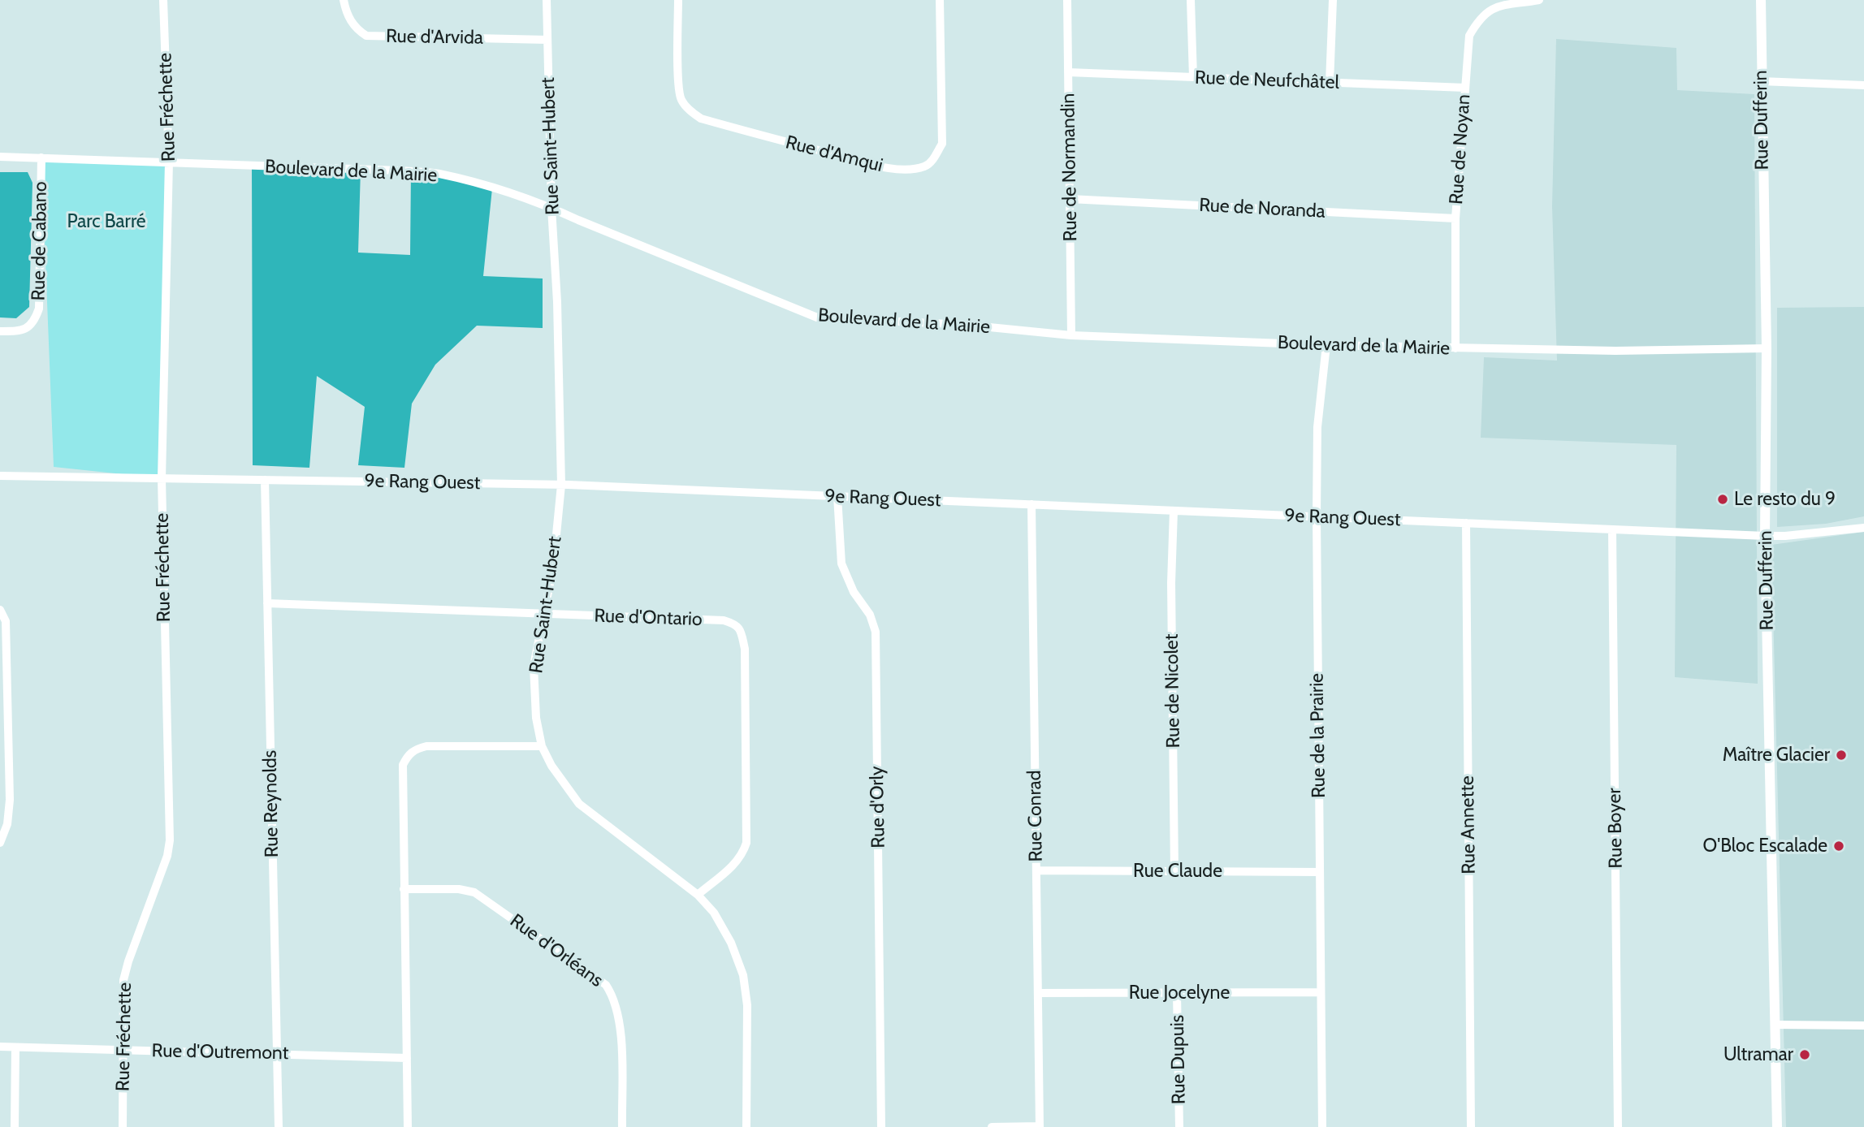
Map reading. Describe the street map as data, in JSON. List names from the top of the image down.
{
  "streets": {
    "main road": ["Rue Dufferin"],
    "street": [
      "Rue d'Arvida",
      "Rue de Neufchâtel",
      "Rue Fréchette",
      "Rue Saint-Hubert",
      "Rue de Noyan",
      "Rue d'Amqui",
      "Rue de Normandin",
      "Boulevard de la Mairie",
      "Rue de Noranda",
      "Rue de Cabano",
      "9e Rang Ouest",
      "Rue d'Ontario",
      "Rue de Nicolet",
      "Rue de la Prairie",
      "Rue Reynolds",
      "Rue d'Orly",
      "Rue Conrad",
      "Rue Annette",
      "Rue Boyer",
      "Rue Claude",
      "Rue d'Orléans",
      "Rue Jocelyne",
      "Rue d'Outremont",
      "Rue Dupuis"
    ]
  },
  "crossings": [
    ["Rue d'Arvida", "Rue Saint-Hubert"],
    ["Rue de Neufchâtel", "Rue de Noyan"],
    ["Rue de Neufchâtel", "Rue de Normandin"],
    ["Rue Fréchette", "Boulevard de la Mairie"],
    ["Rue Fréchette", "9e Rang Ouest"],
    ["Rue Fréchette", "Rue d'Outremont"],
    ["Rue Dufferin", "Boulevard de la Mairie"],
    ["Rue Dufferin", "9e Rang Ouest"],
    ["Rue Saint-Hubert", "Boulevard de la Mairie"],
    ["Rue Saint-Hubert", "9e Rang Ouest"],
    ["Rue Saint-Hubert", "Rue d'Ontario"],
    ["Rue de Noyan", "Boulevard de la Mairie"],
    ["Rue de Noyan", "Rue de Noranda"],
    ["Rue de Normandin", "Boulevard de la Mairie"],
    ["Rue de Normandin", "Rue de Noranda"],
    ["Boulevard de la Mairie", "Rue de Cabano"],
    ["Boulevard de la Mairie", "Rue de la Prairie"],
    ["9e Rang Ouest", "Rue de Nicolet"],
    ["9e Rang Ouest", "Rue de la Prairie"],
    ["9e Rang Ouest", "Rue Reynolds"],
    ["9e Rang Ouest", "Rue d'Orly"],
    ["9e Rang Ouest", "Rue Conrad"],
    ["9e Rang Ouest", "Rue Annette"],
    ["9e Rang Ouest", "Rue Boyer"],
    ["Rue d'Ontario", "Rue Reynolds"],
    ["Rue de Nicolet", "Rue Claude"],
    ["Rue de la Prairie", "Rue Claude"],
    ["Rue de la Prairie", "Rue Jocelyne"],
    ["Rue Reynolds", "Rue d'Outremont"],
    ["Rue Conrad", "Rue Claude"],
    ["Rue Conrad", "Rue Jocelyne"],
    ["Rue Jocelyne", "Rue Dupuis"]
  ],
  "parks": ["Parc Barré"],
  "places": [
    "Le resto du 9",
    "Maître Glacier",
    "O'Bloc Escalade",
    "Ultramar"
  ]
}
